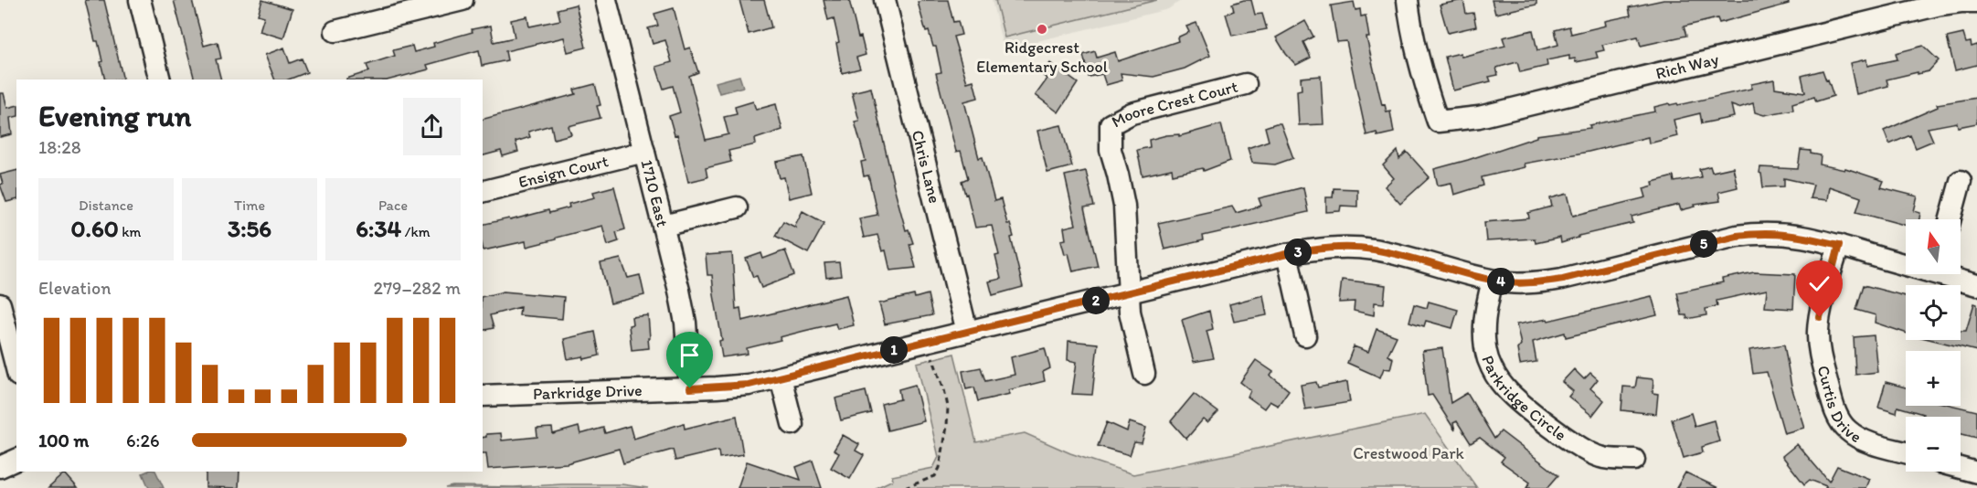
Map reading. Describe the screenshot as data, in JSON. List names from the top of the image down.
{
  "streets": {
    "street": [
      "Rich Way",
      "Moore Crest Court",
      "Chris Lane",
      "Ensign Court",
      "1710 East",
      "Parkridge Drive",
      "Parkridge Circle",
      "Curtis Drive"
    ]
  },
  "crossings": [
    ["Moore Crest Court", "Parkridge Drive"],
    ["Chris Lane", "Parkridge Drive"],
    ["Ensign Court", "1710 East"],
    ["1710 East", "Parkridge Drive"],
    ["Parkridge Drive", "Parkridge Circle"],
    ["Parkridge Drive", "Curtis Drive"]
  ],
  "parks": ["Crestwood Park"],
  "places": ["Ridgecrest Elementary School"],
  "north": "top",
  "page": {
    "heading": ["Evening run", "18:28"],
    "stats": [
      ["Distance", "0.60 km"],
      ["Time", "3:56"],
      ["Pace", "6:34 /km"]
    ],
    "map_buttons": ["+", "−"],
    "pins": [
      "5",
      "3",
      "4",
      "2",
      "1"
    ],
    "chart": ["Elevation", "279–282 m"],
    "list": [
      {
        "name": "100 m",
        "note": "6:26"
      }
    ]
  }
}
